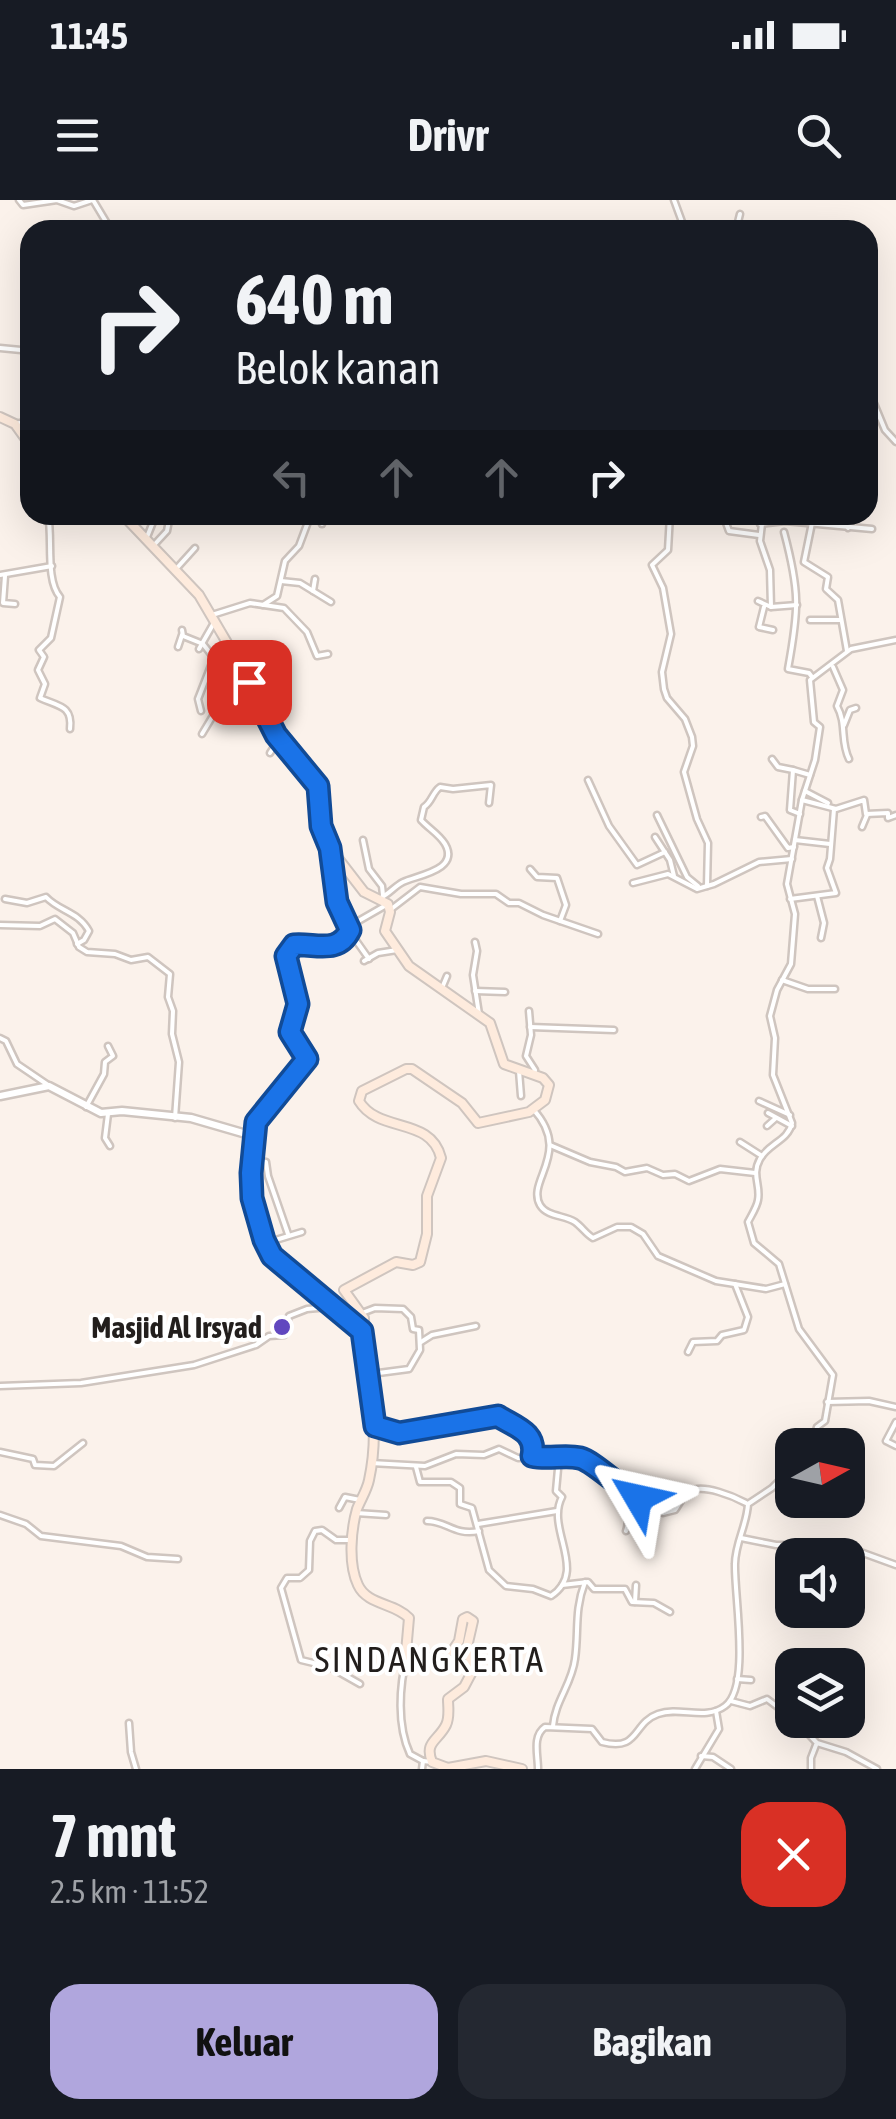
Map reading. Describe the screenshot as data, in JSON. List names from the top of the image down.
{
  "districts": ["SINDANGKERTA"],
  "places": ["Masjid Al Irsyad"],
  "north": "right",
  "page": {
    "status": "11:45",
    "header": "Drivr",
    "turn": ["640 m", "Belok kanan"],
    "heading": ["7 mnt", "2.5 km · 11:52"],
    "buttons": ["Keluar", "Bagikan"]
  }
}
